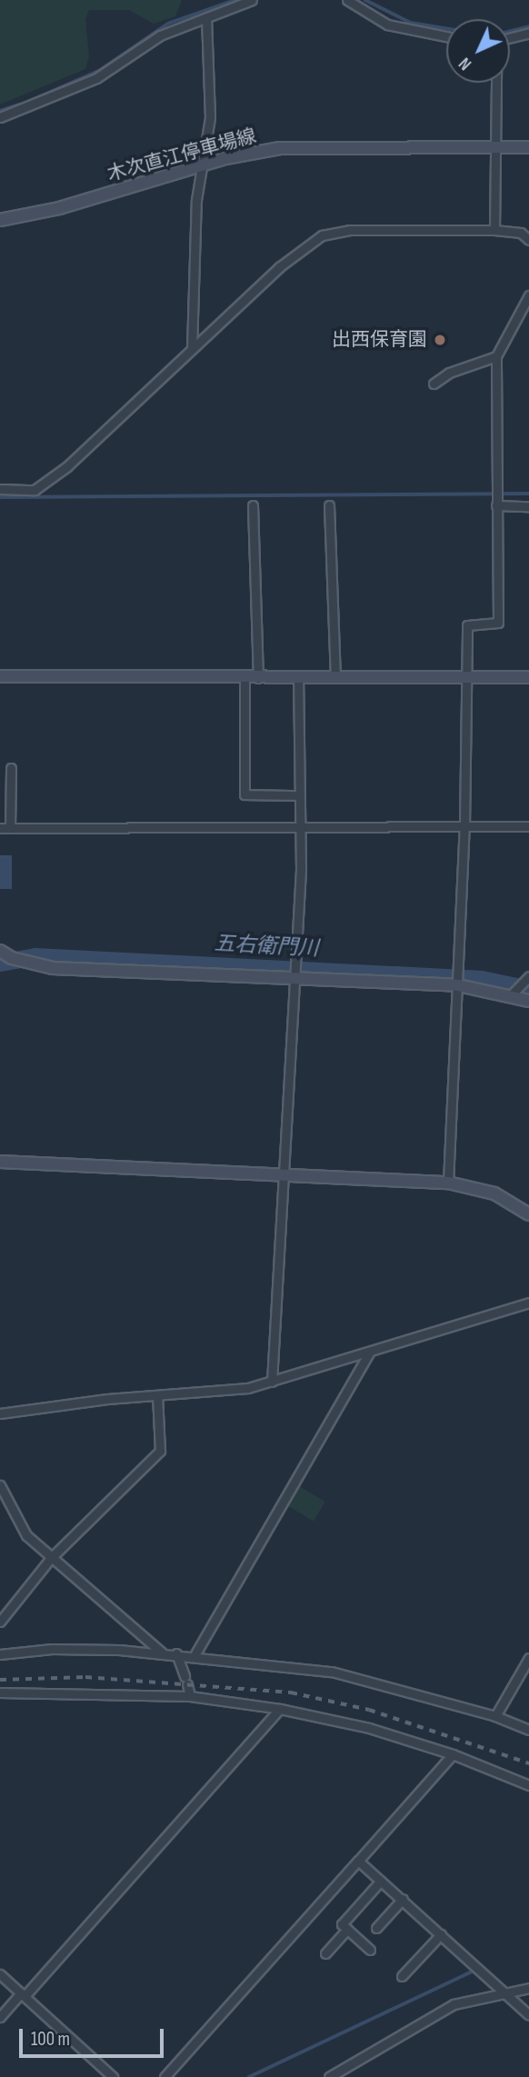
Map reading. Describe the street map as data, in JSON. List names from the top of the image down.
{
  "streets": {
    "street": ["木次直江停車場線"]
  },
  "water": ["五右衛門川"],
  "places": ["出西保育園"],
  "scale_bar": "100 m",
  "north": "bottom left"
}
